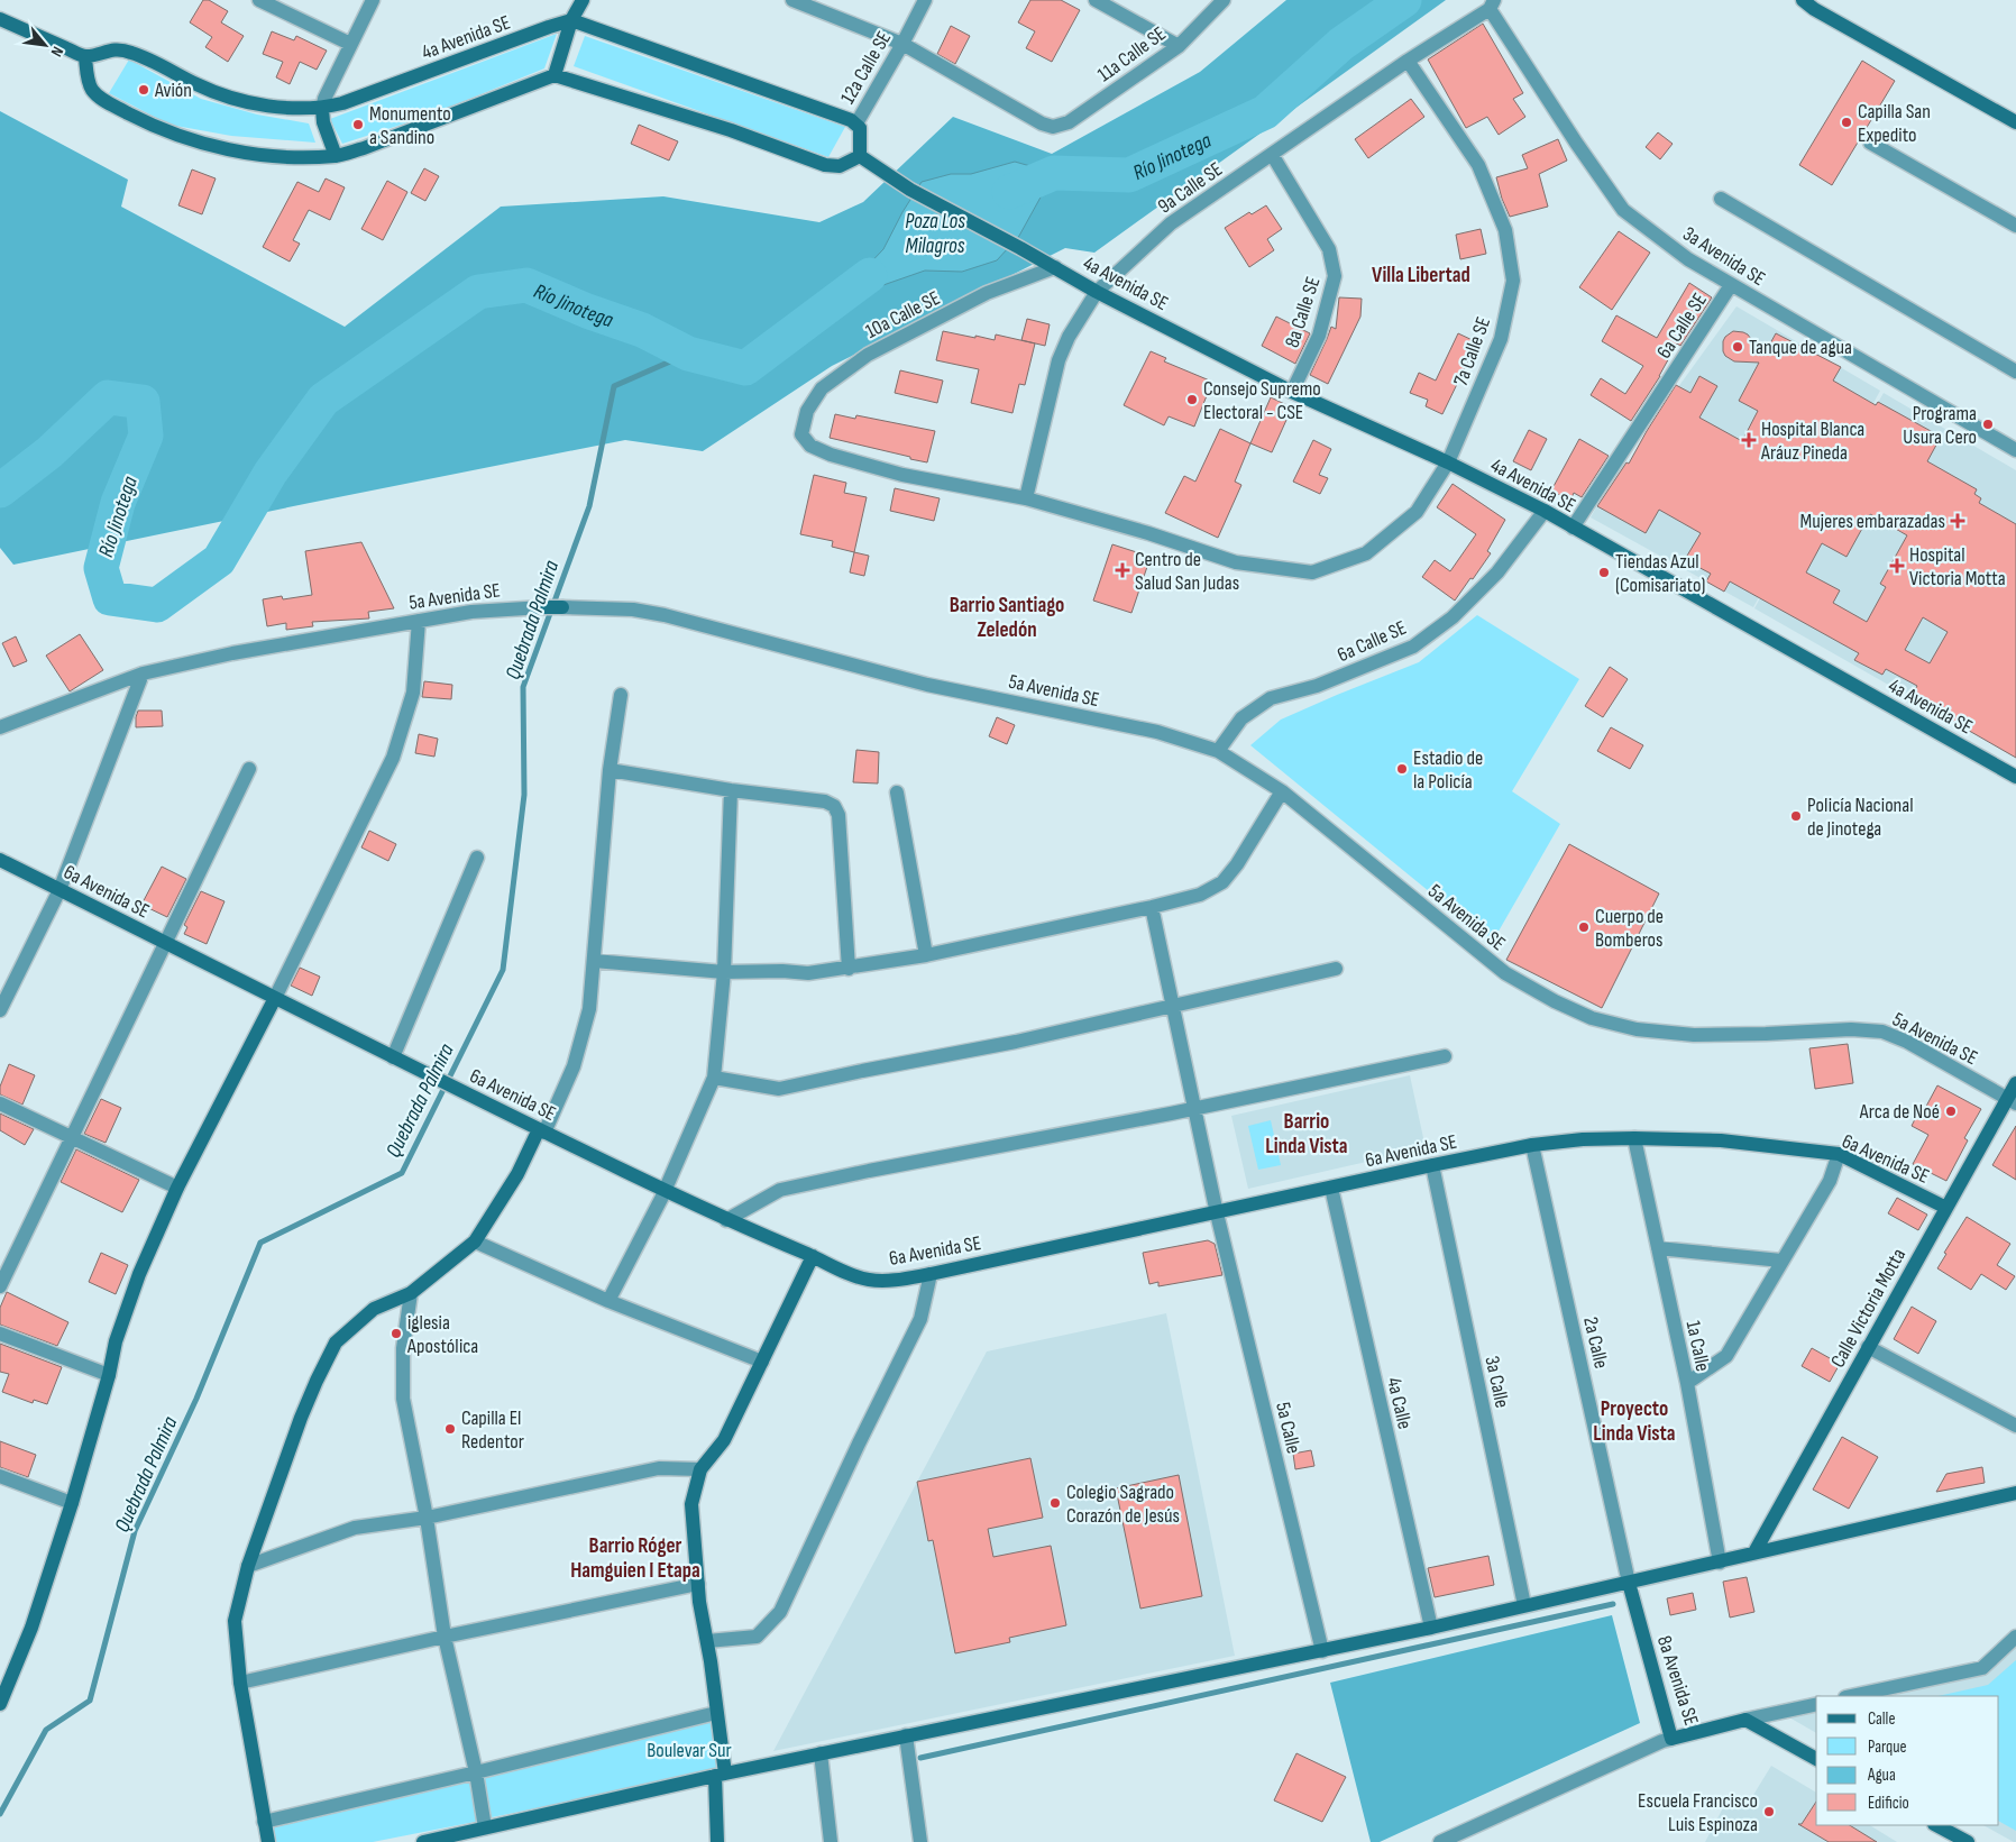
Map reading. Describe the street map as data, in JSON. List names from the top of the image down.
{
  "streets": {
    "street": [
      "4a Avenida SE",
      "11a Calle SE",
      "12a Calle SE",
      "9a Calle SE",
      "3a Avenida SE",
      "8a Calle SE",
      "10a Calle SE",
      "6a Calle SE",
      "7a Calle SE",
      "5a Avenida SE",
      "6a Avenida SE",
      "Calle Victoria Motta",
      "2a Calle",
      "1a Calle",
      "3a Calle",
      "4a Calle",
      "5a Calle",
      "8a Avenida SE"
    ]
  },
  "crossings": [
    ["4a Avenida SE", "9a Calle SE"],
    ["4a Avenida SE", "8a Calle SE"],
    ["4a Avenida SE", "10a Calle SE"],
    ["4a Avenida SE", "6a Calle SE"],
    ["4a Avenida SE", "7a Calle SE"],
    ["11a Calle SE", "12a Calle SE"],
    ["9a Calle SE", "3a Avenida SE"],
    ["9a Calle SE", "8a Calle SE"],
    ["9a Calle SE", "10a Calle SE"],
    ["9a Calle SE", "7a Calle SE"],
    ["3a Avenida SE", "6a Calle SE"],
    ["10a Calle SE", "7a Calle SE"],
    ["6a Calle SE", "5a Avenida SE"],
    ["5a Avenida SE", "Calle Victoria Motta"],
    ["6a Avenida SE", "Calle Victoria Motta"],
    ["6a Avenida SE", "2a Calle"],
    ["6a Avenida SE", "1a Calle"],
    ["6a Avenida SE", "3a Calle"],
    ["6a Avenida SE", "4a Calle"],
    ["6a Avenida SE", "5a Calle"],
    ["2a Calle", "8a Avenida SE"]
  ],
  "districts": [
    "Villa Libertad",
    "Barrio Santiago Zeledón",
    "Barrio Linda Vista",
    "Proyecto Linda Vista",
    "Barrio Róger Hamguien I Etapa"
  ],
  "water": ["Río Jinotega", "Poza Los Milagros", "Quebrada Palmira"],
  "parks": ["Boulevar Sur"],
  "places": {
    "other": [
      "Avión",
      "Capilla San Expedito",
      "Monumento a Sandino",
      "Tanque de agua",
      "Consejo Supremo Electoral - CSE",
      "Programa Usura Cero",
      "Tiendas Azul (Comisariato)",
      "Estadio de la Policía",
      "Policía Nacional de Jinotega",
      "Cuerpo de Bomberos",
      "Arca de Noé",
      "iglesia Apostólica",
      "Capilla El Redentor",
      "Colegio Sagrado Corazón de Jesús",
      "Escuela Francisco Luis Espinoza"
    ],
    "health": [
      "Hospital Blanca Aráuz Pineda",
      "Mujeres embarazadas",
      "Hospital Victoria Motta",
      "Centro de Salud San Judas"
    ]
  },
  "legend": [
    "Calle",
    "Parque",
    "Agua",
    "Edificio"
  ],
  "north": "bottom right"
}
